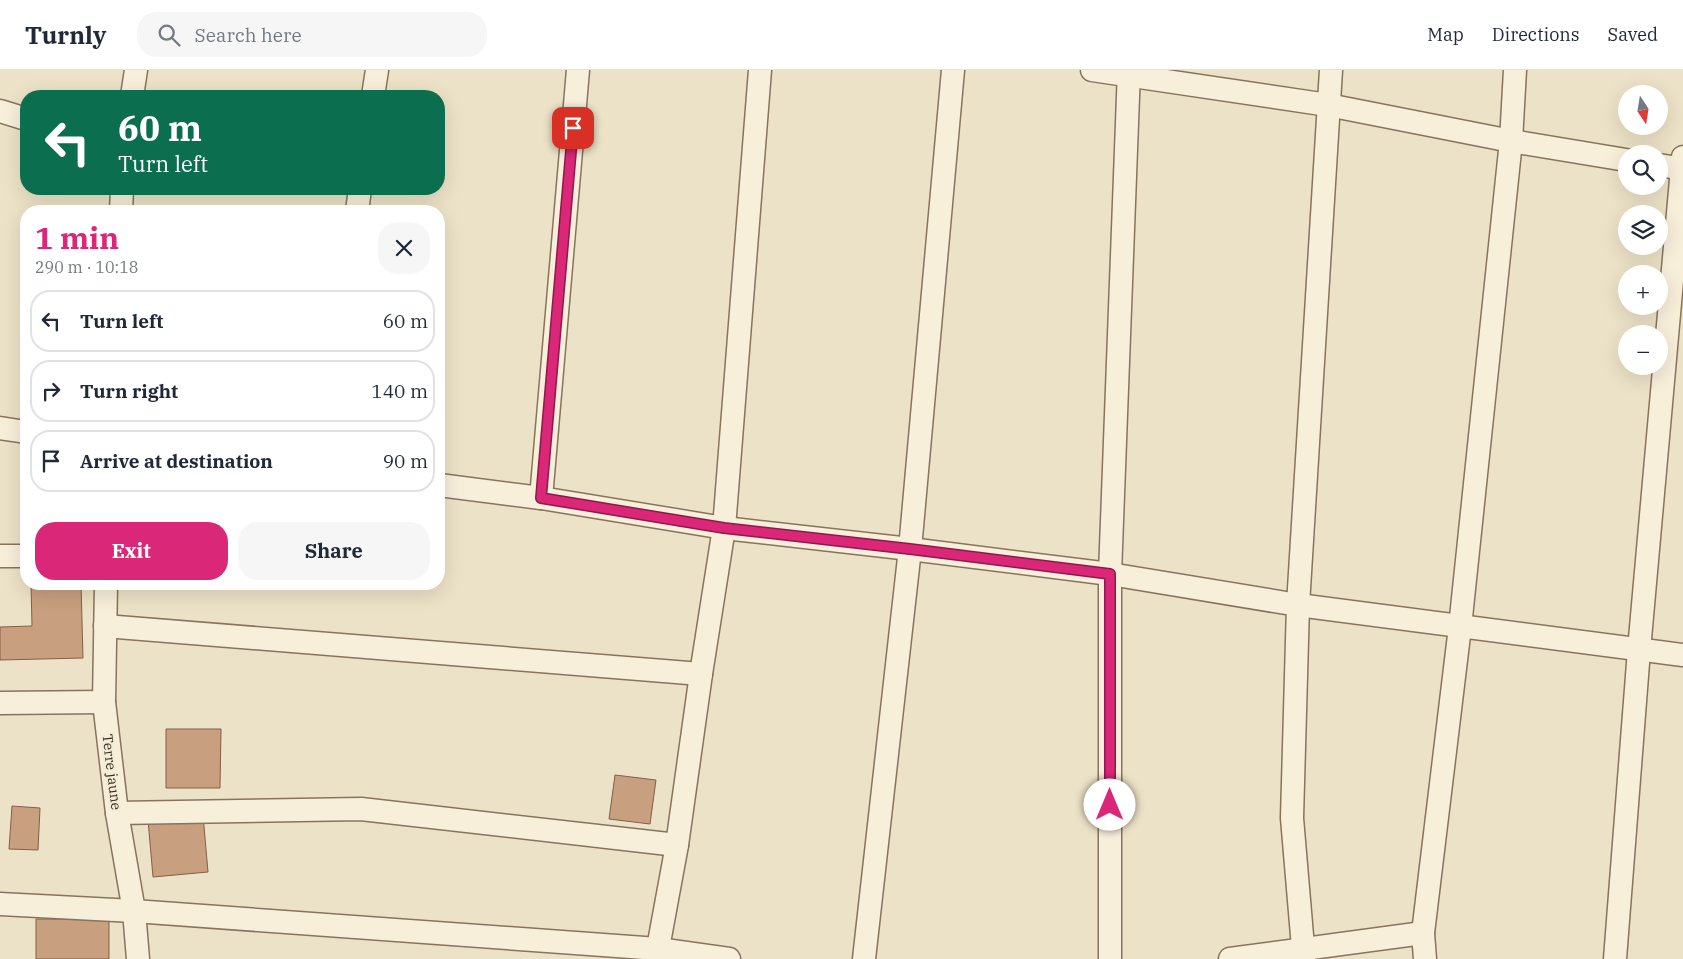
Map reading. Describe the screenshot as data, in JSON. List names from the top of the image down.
{
  "streets": {
    "street": ["Terre jaune"]
  },
  "north": "bottom",
  "page": {
    "header": "Turnly",
    "search": "Search here",
    "nav": ["Map", "Directions", "Saved"],
    "map_buttons": ["+", "−"],
    "turn": ["60 m", "Turn left"],
    "heading": ["1 min", "290 m · 10:18"],
    "list": [
      {
        "name": "Turn left",
        "value": "60 m"
      },
      {
        "name": "Turn right",
        "value": "140 m"
      },
      {
        "name": "Arrive at destination",
        "value": "90 m"
      }
    ],
    "buttons": ["Exit", "Share"]
  }
}
